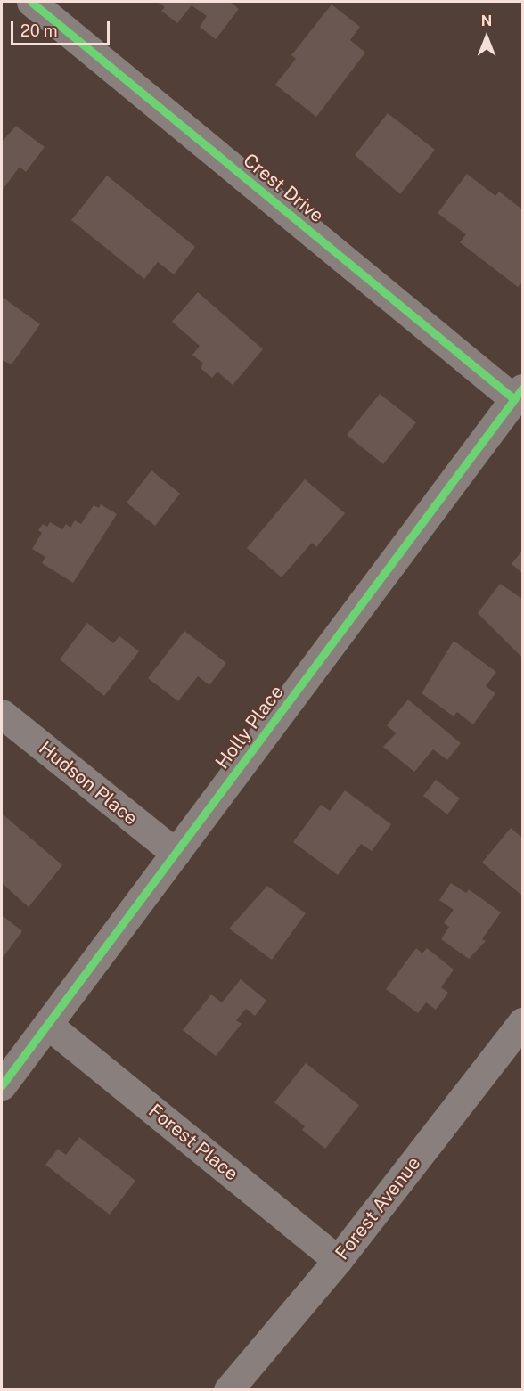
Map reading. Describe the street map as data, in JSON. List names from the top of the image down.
{
  "streets": {
    "street": [
      "Crest Drive",
      "Holly Place",
      "Hudson Place",
      "Forest Place",
      "Forest Avenue"
    ]
  },
  "crossings": [
    ["Crest Drive", "Holly Place"],
    ["Holly Place", "Hudson Place"],
    ["Holly Place", "Forest Place"],
    ["Forest Place", "Forest Avenue"]
  ],
  "scale_bar": "20 m",
  "north": "top"
}
